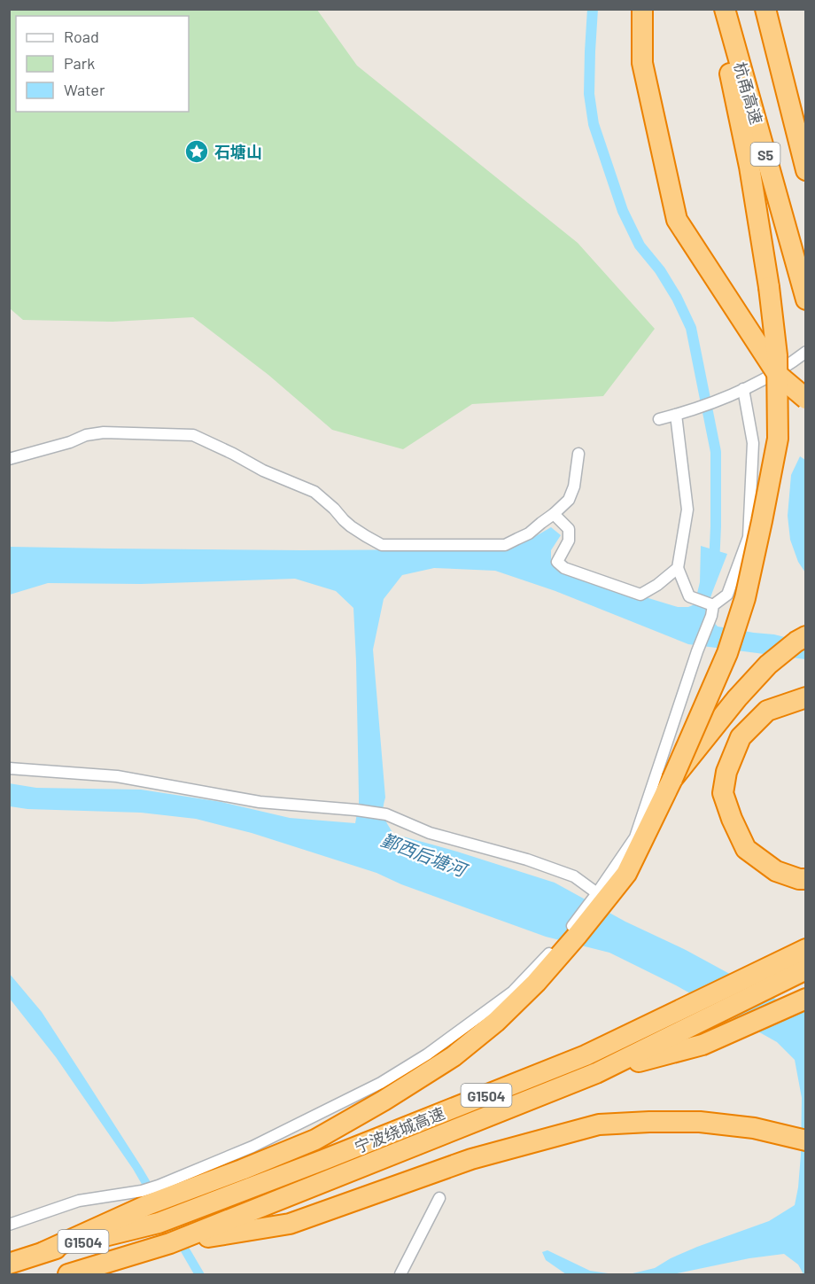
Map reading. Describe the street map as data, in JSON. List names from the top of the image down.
{
  "streets": {
    "highway": [
      "杭甬高速",
      "S5",
      "G1504",
      "宁波绕城高速"
    ]
  },
  "water": ["鄞西后塘河"],
  "places": {
    "place": ["石塘山"]
  },
  "legend": ["Road", "Park", "Water"]
}
